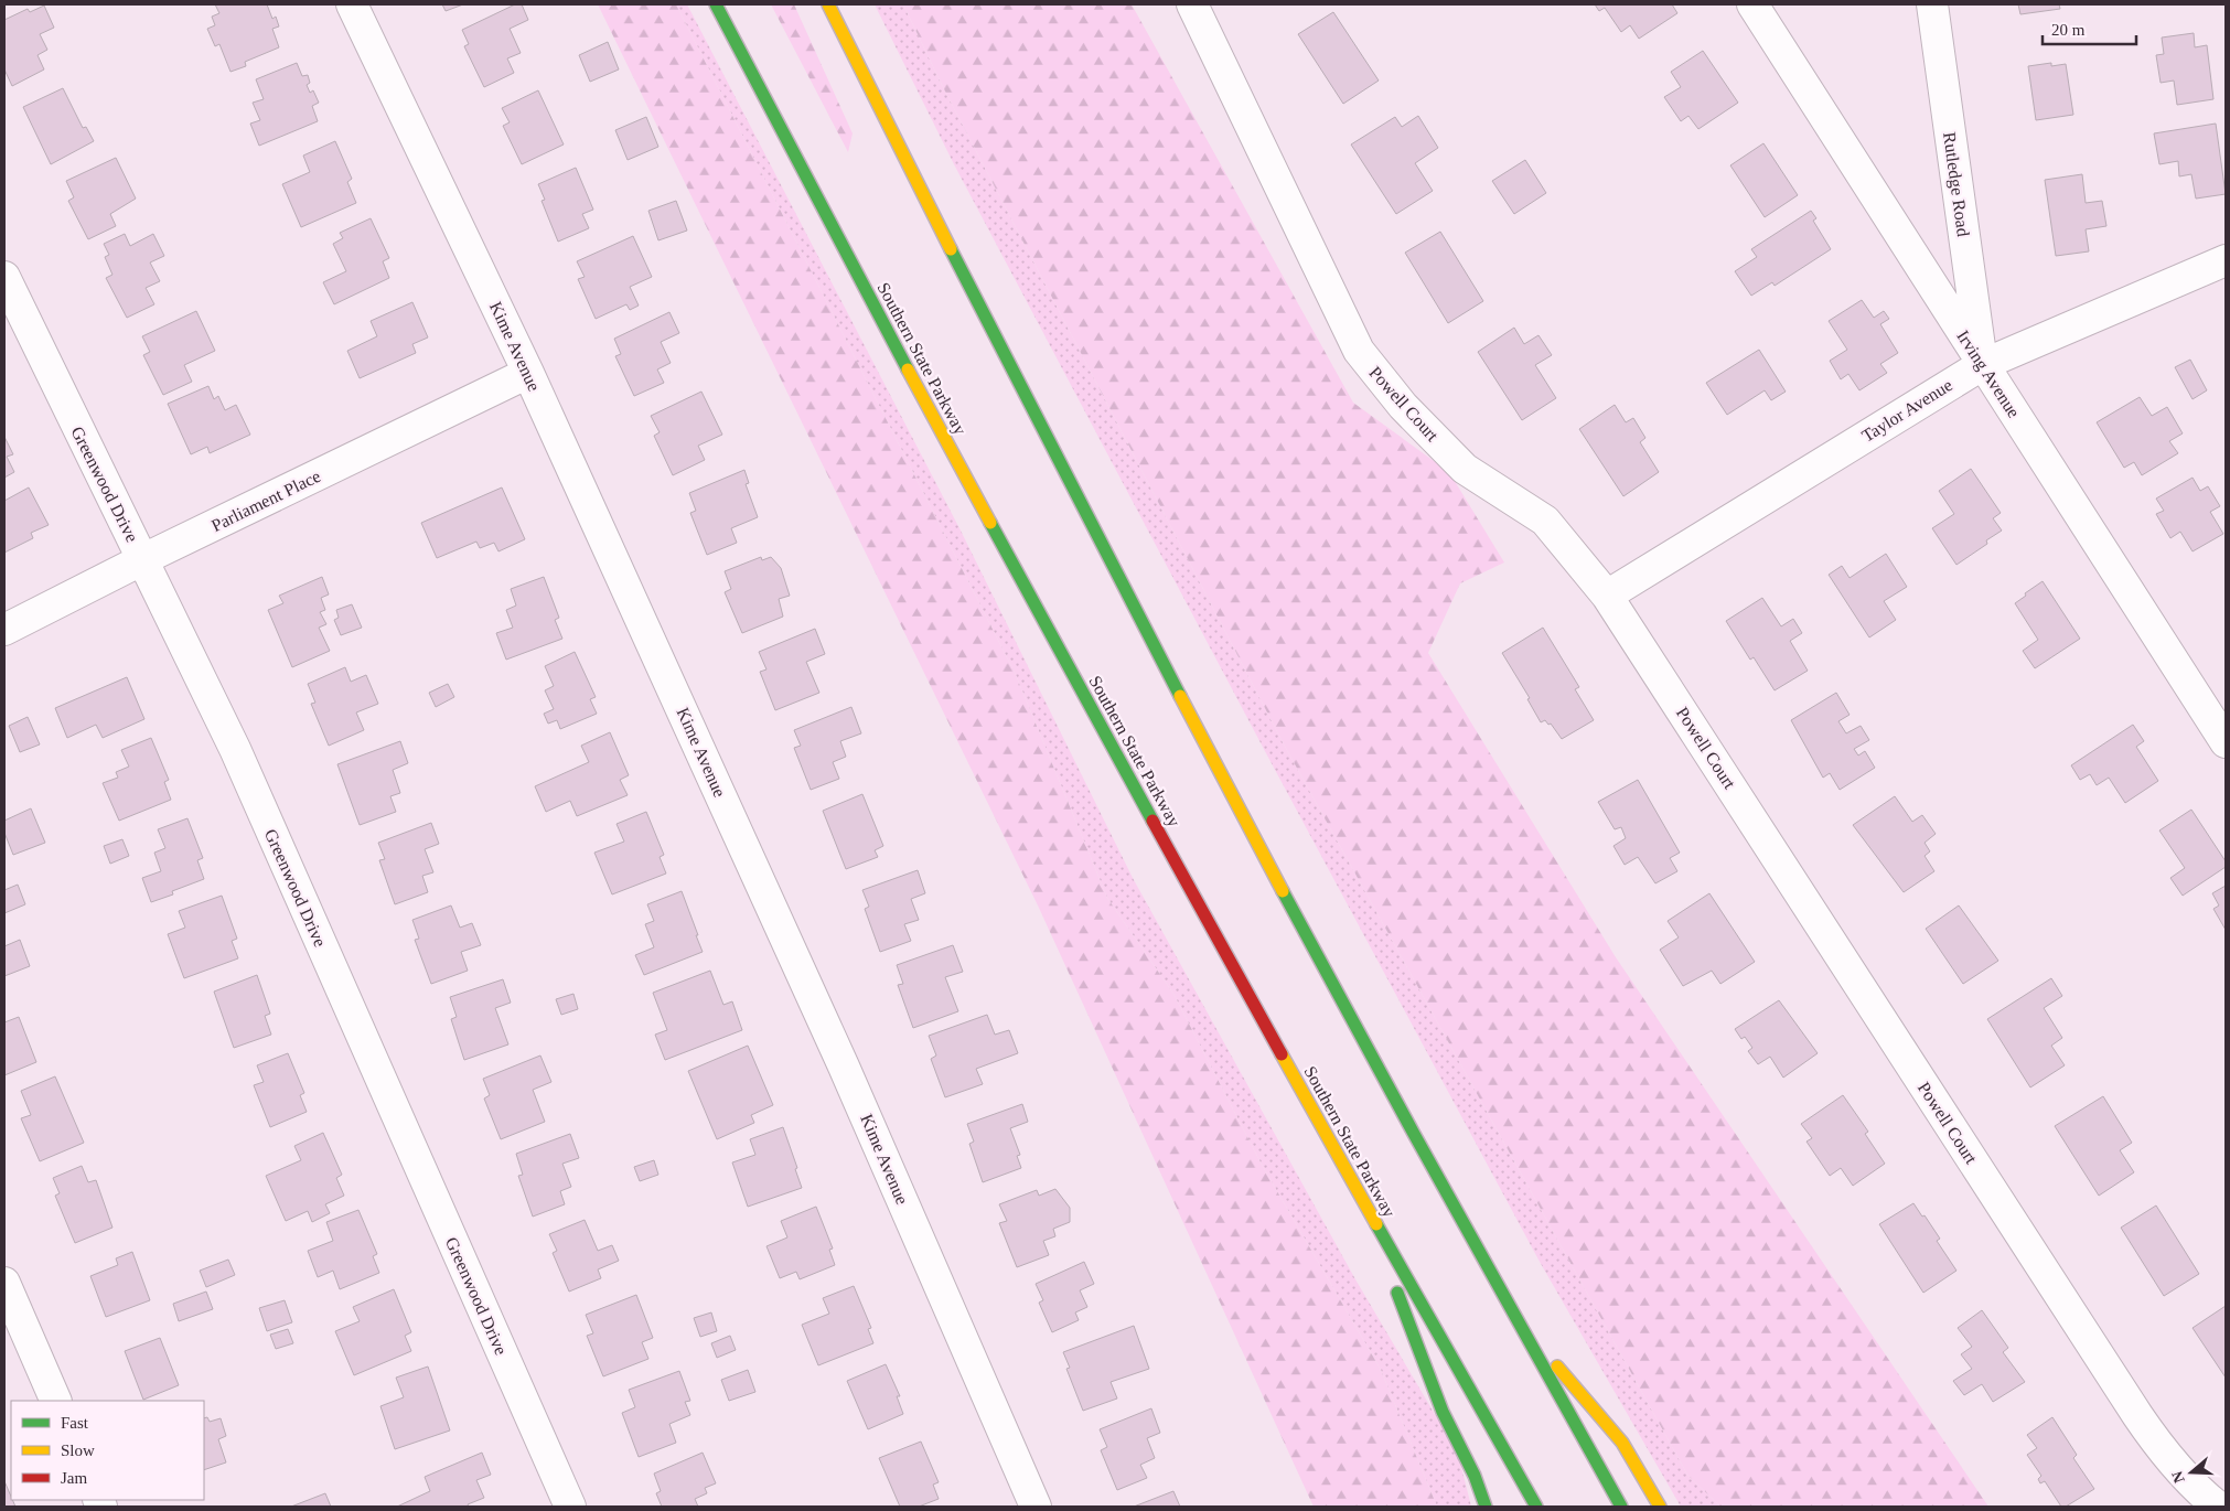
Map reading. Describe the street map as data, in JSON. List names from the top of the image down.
{
  "streets": {
    "highway": ["Southern State Parkway"],
    "street": [
      "Rutledge Road",
      "Kime Avenue",
      "Irving Avenue",
      "Powell Court",
      "Taylor Avenue",
      "Greenwood Drive",
      "Parliament Place"
    ]
  },
  "crossings": [
    ["Rutledge Road", "Irving Avenue"],
    ["Rutledge Road", "Taylor Avenue"],
    ["Kime Avenue", "Parliament Place"],
    ["Irving Avenue", "Taylor Avenue"],
    ["Powell Court", "Taylor Avenue"],
    ["Greenwood Drive", "Parliament Place"]
  ],
  "legend": ["Fast", "Slow", "Jam"],
  "scale_bar": "20 m",
  "north": "left"
}
